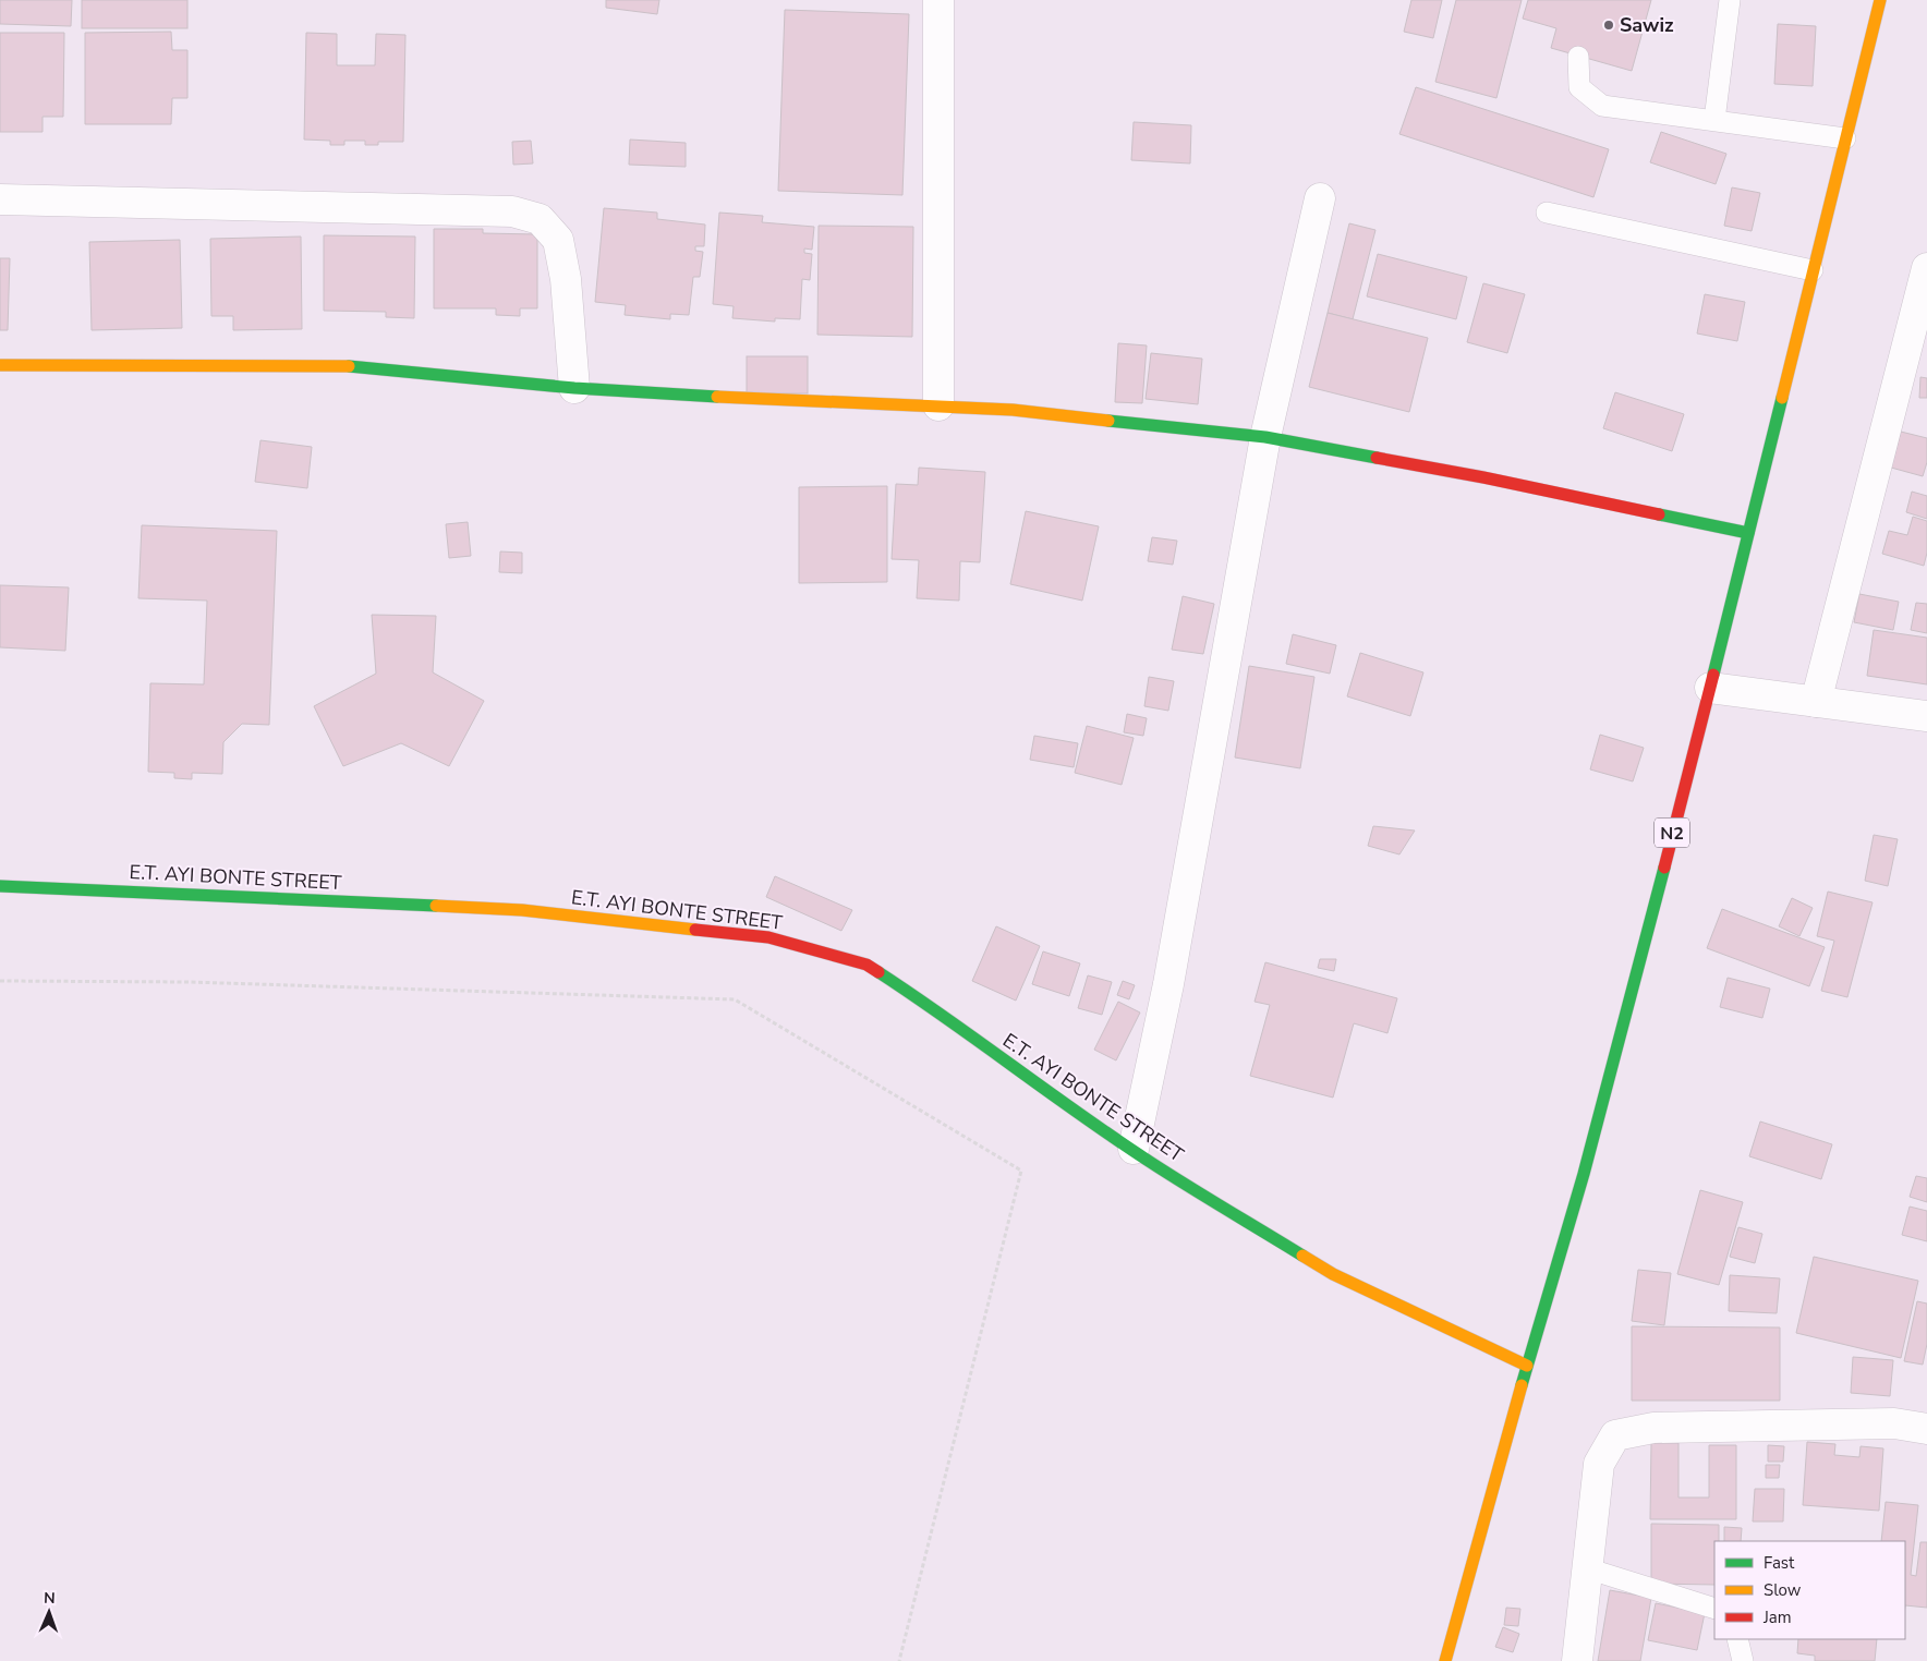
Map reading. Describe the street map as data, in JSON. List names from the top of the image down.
{
  "streets": {
    "main road": ["N2", "E.T. AYI BONTE STREET"]
  },
  "crossings": [
    ["N2", "E.T. AYI BONTE STREET"]
  ],
  "places": ["Sawiz"],
  "legend": ["Fast", "Slow", "Jam"],
  "north": "top"
}
